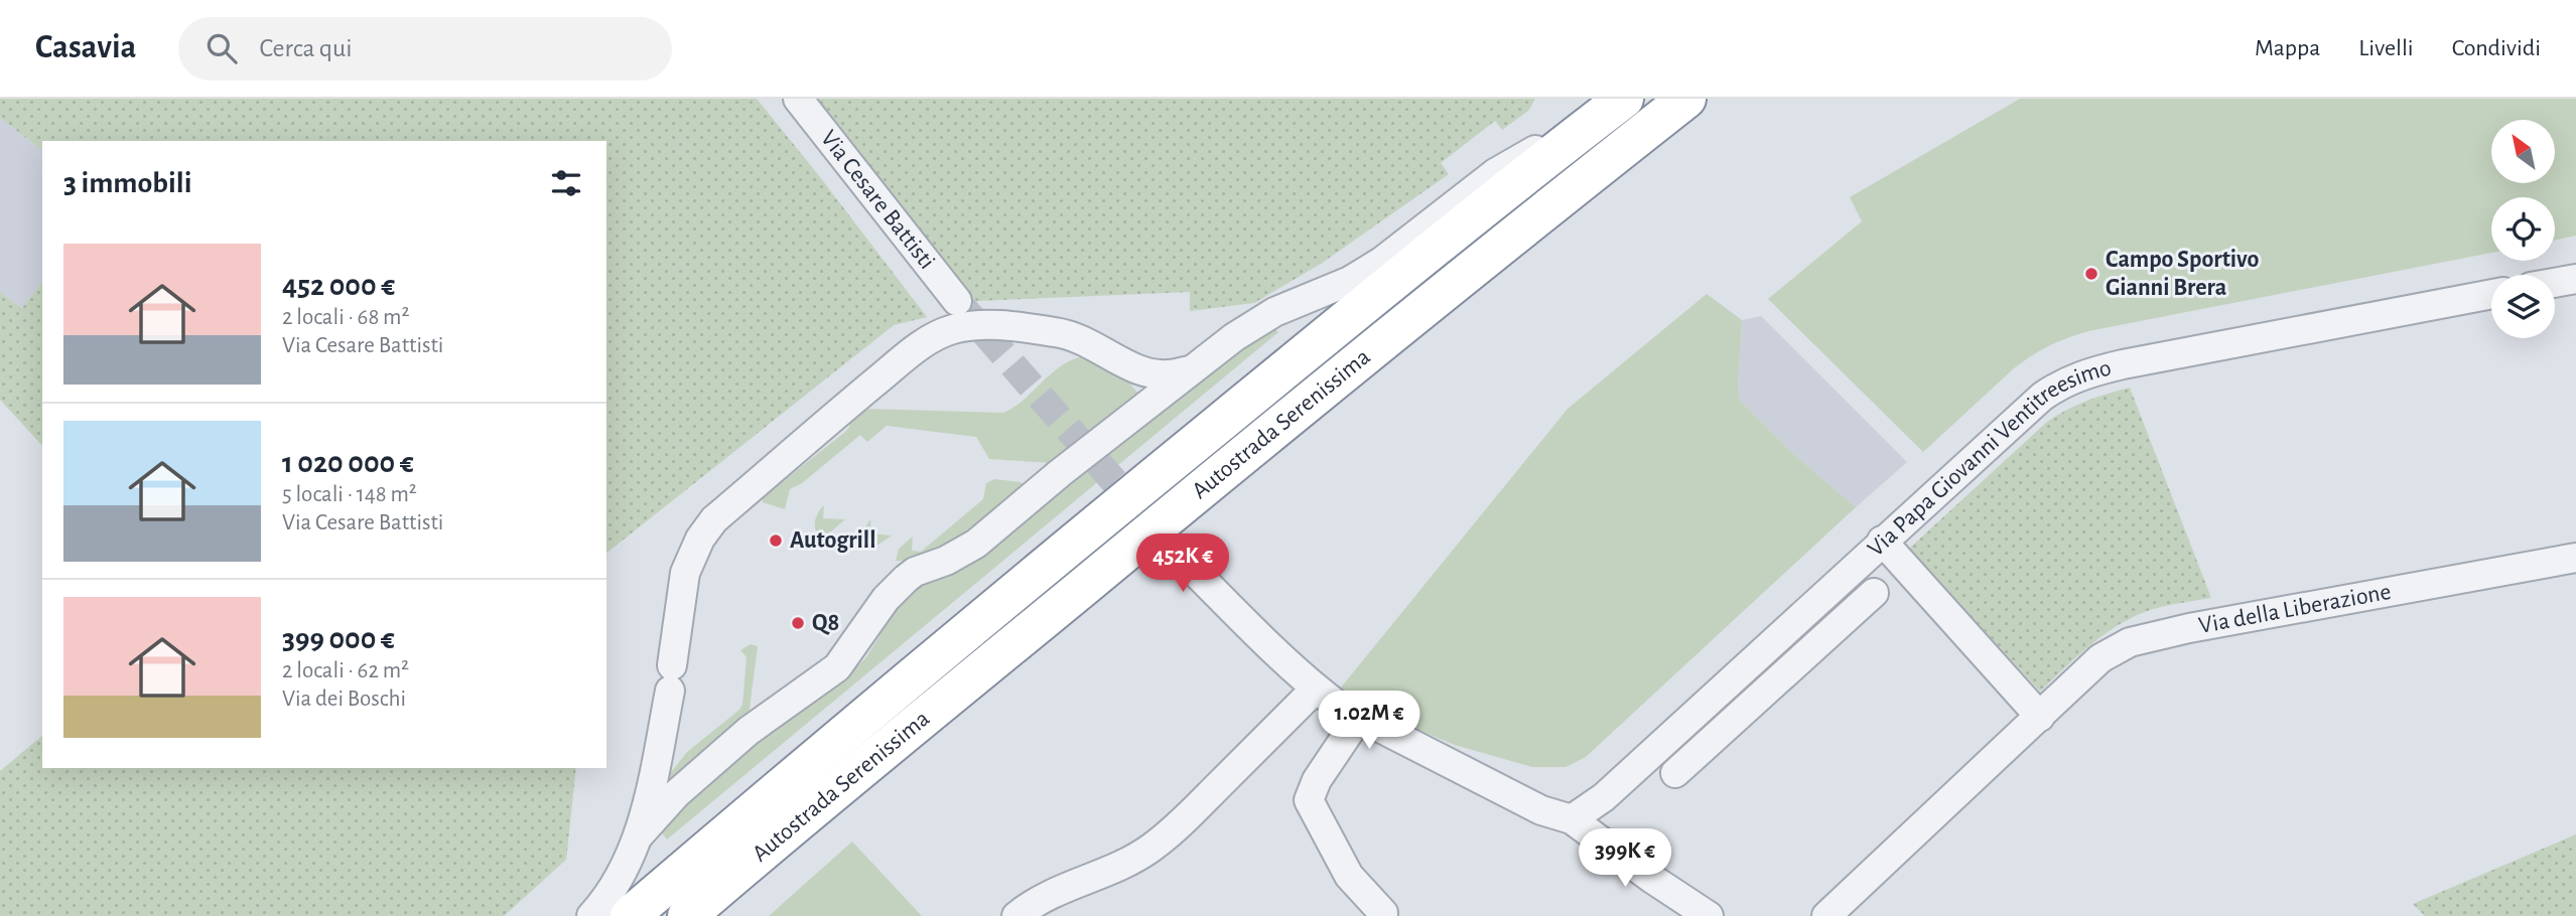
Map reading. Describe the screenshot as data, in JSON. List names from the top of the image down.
{
  "streets": {
    "highway": ["Autostrada Serenissima"],
    "street": ["Via Cesare Battisti", "Via Papa Giovanni Ventitreesimo", "Via della Liberazione"]
  },
  "places": ["Campo Sportivo Gianni Brera", "Autogrill", "Q8"],
  "north": "top left",
  "page": {
    "header": "Casavia",
    "search": "Cerca qui",
    "nav": ["Mappa", "Livelli", "Condividi"],
    "heading": "3 immobili",
    "list": [
      {
        "name": "452 000 €",
        "note": "2 locali · 68 m² · Via Cesare Battisti"
      },
      {
        "name": "1 020 000 €",
        "note": "5 locali · 148 m² · Via Cesare Battisti"
      },
      {
        "name": "399 000 €",
        "note": "2 locali · 62 m² · Via dei Boschi"
      }
    ],
    "price": ["452K €", "1.02M €", "399K €"]
  }
}
